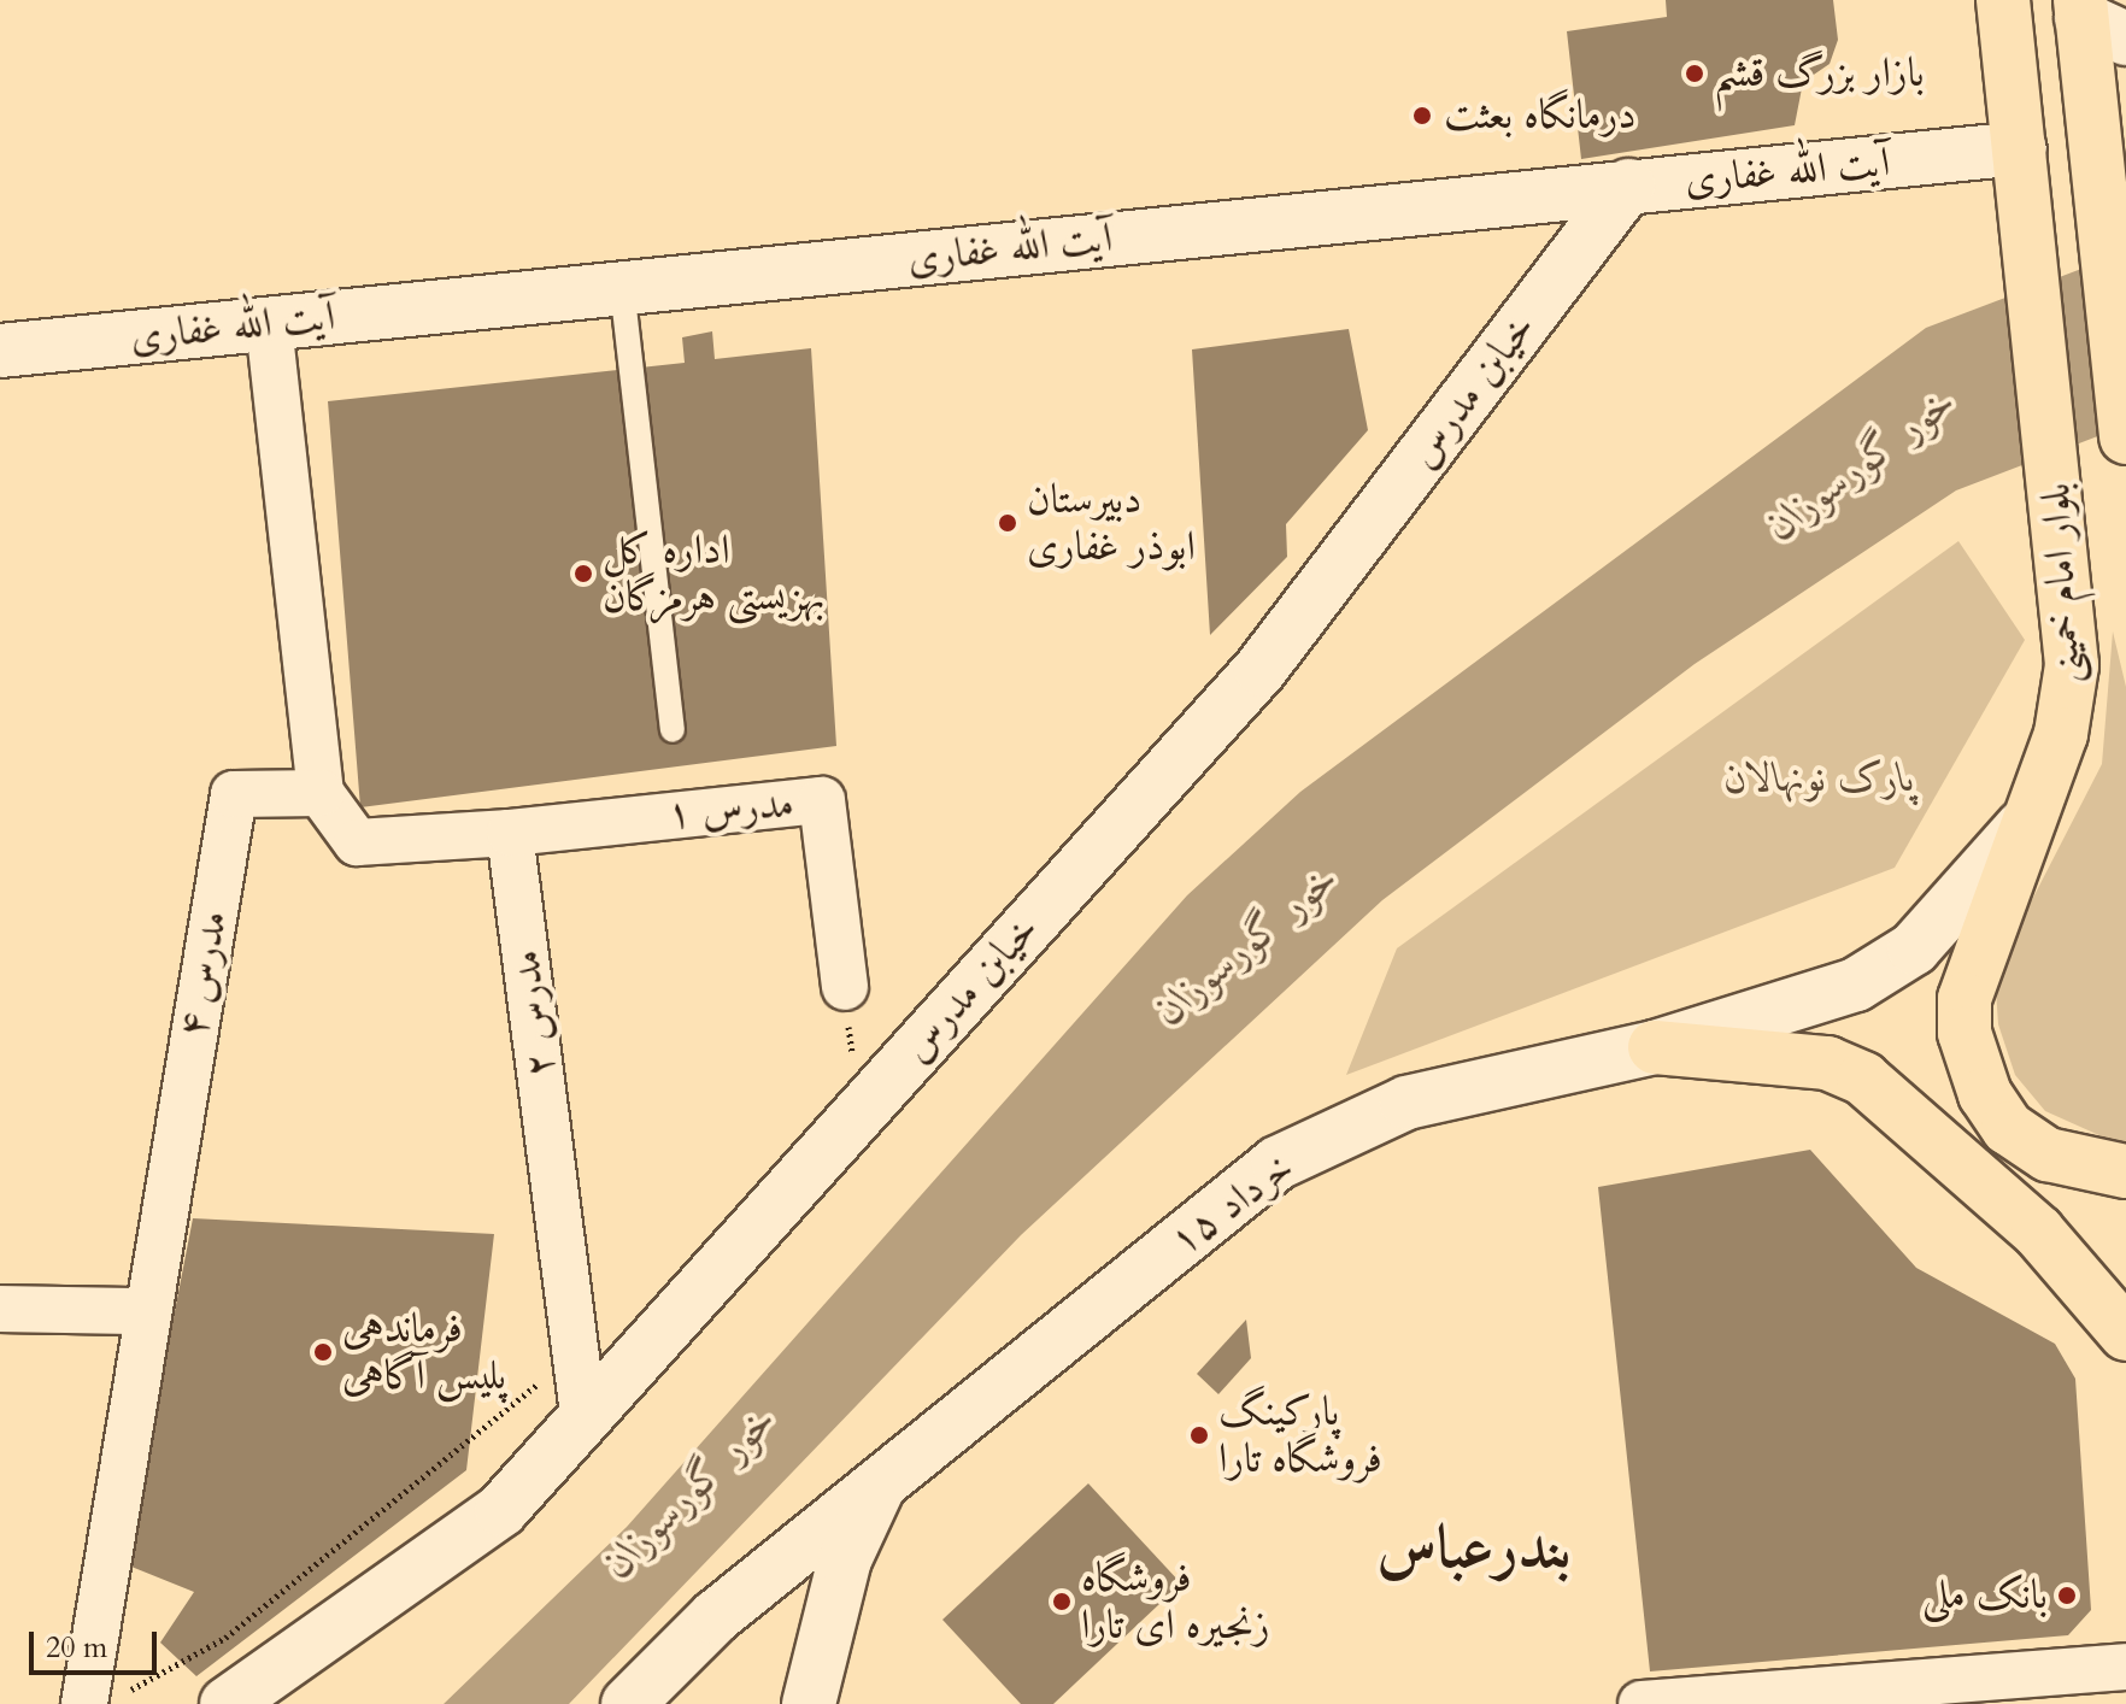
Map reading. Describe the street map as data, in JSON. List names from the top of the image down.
{
  "streets": {
    "main road": ["بلوار امام خمینی"],
    "street": [
      "آیت الله غفاری",
      "خیابن مدرس",
      "مدرس ۱",
      "مدرس ۴",
      "مدرس ۲",
      "۱۵ خرداد"
    ]
  },
  "crossings": [
    ["آیت الله غفاری", "خیابن مدرس"],
    ["آیت الله غفاری", "بلوار امام خمینی"],
    ["خیابن مدرس", "مدرس ۲"],
    ["بلوار امام خمینی", "۱۵ خرداد"],
    ["مدرس ۱", "مدرس ۲"]
  ],
  "districts": ["بندرعباس"],
  "water": ["خور گورسوزان"],
  "parks": ["پارک نونهالان"],
  "places": [
    "بازار بزرگ قشم",
    "درمانگاه بعثت",
    "دبیرستان ابوذر غفاری",
    "اداره کل بهزیستی هرمزگان",
    "فرماندهی پلیس آگاهی",
    "پارکینگ فروشگاه تارا",
    "بانک ملی",
    "فروشگاه زنجیره ای تارا"
  ],
  "scale_bar": "20 m"
}
